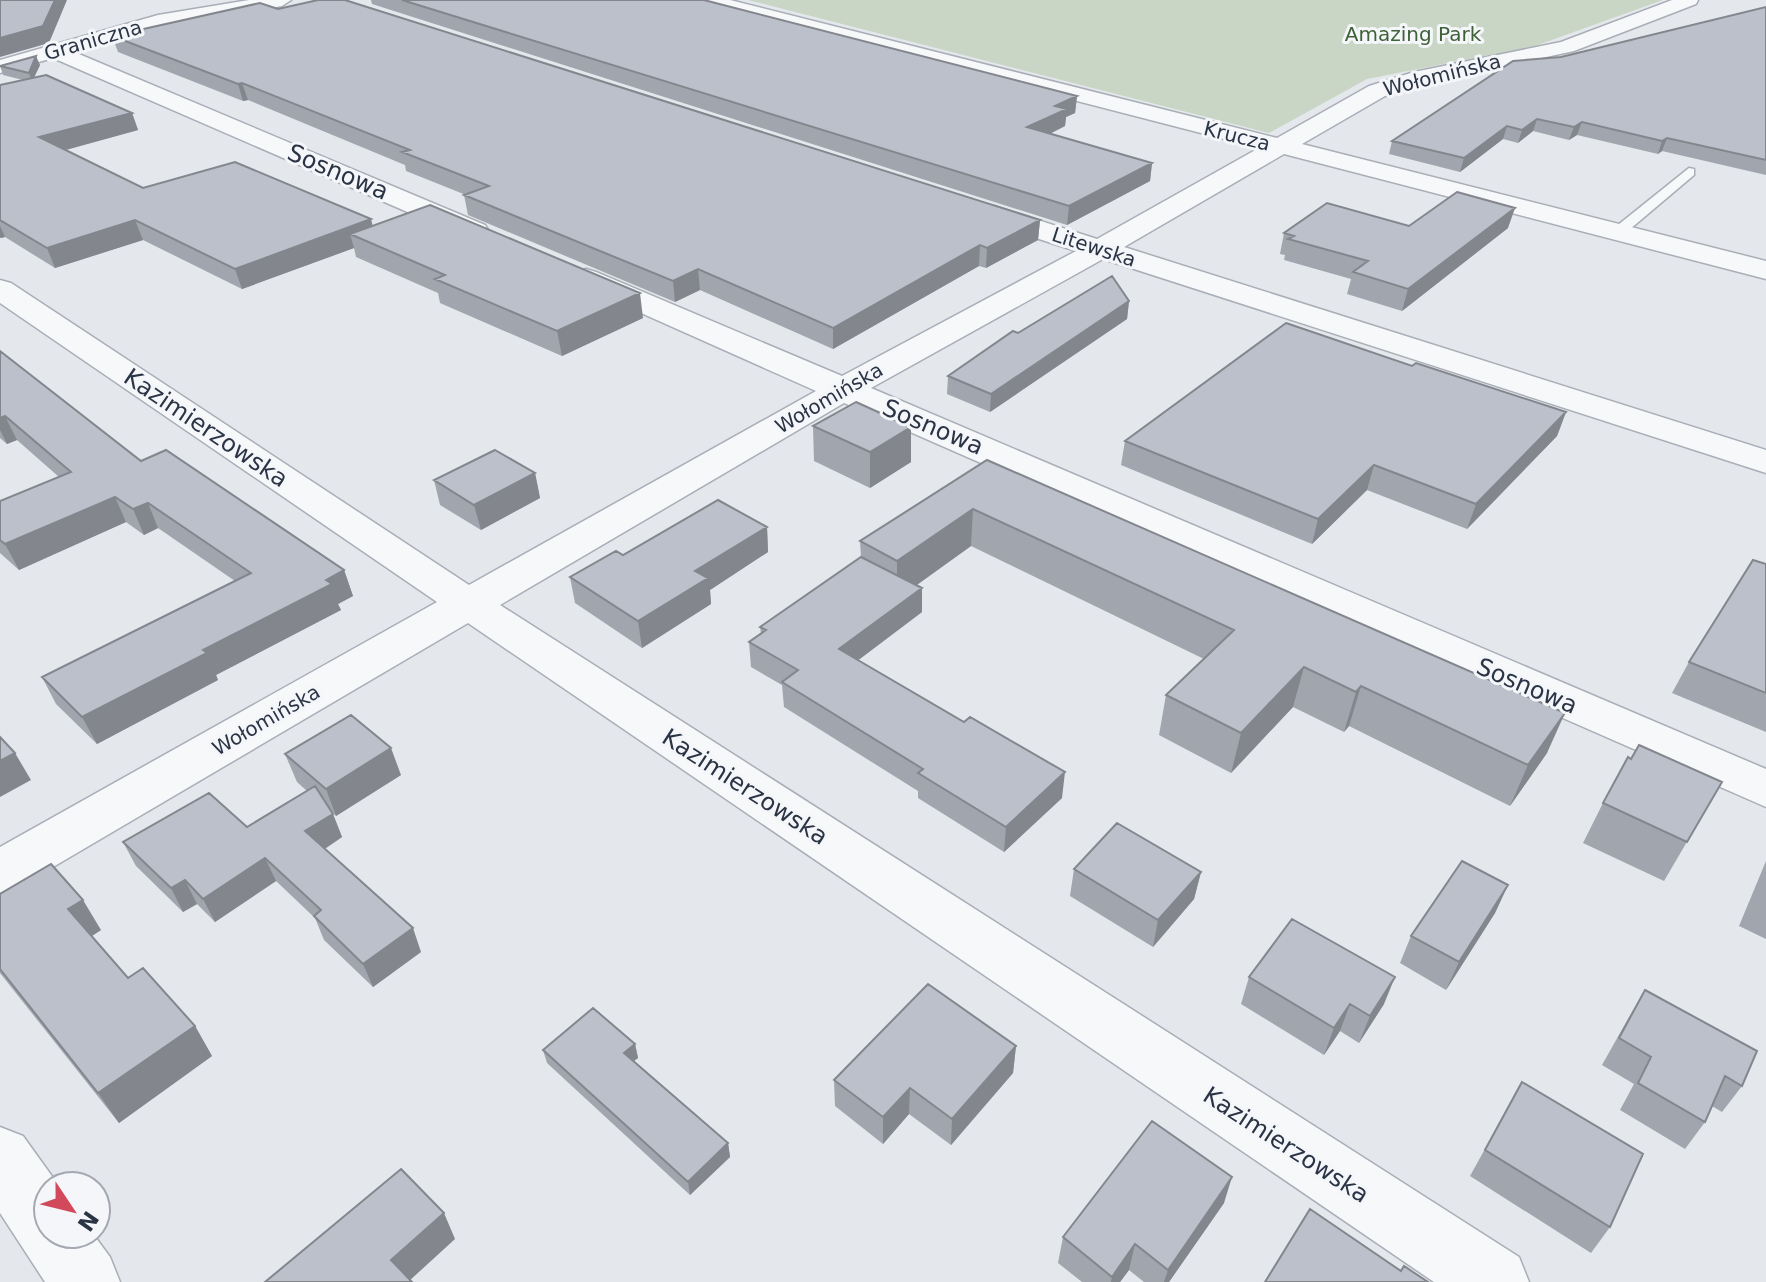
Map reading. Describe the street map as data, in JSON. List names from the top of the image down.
{
  "streets": {
    "street": [
      "Graniczna",
      "Wołomińska",
      "Krucza",
      "Sosnowa",
      "Litewska",
      "Kazimierzowska"
    ]
  },
  "crossings": [
    ["Graniczna", "Sosnowa"],
    ["Wołomińska", "Krucza"],
    ["Wołomińska", "Sosnowa"],
    ["Wołomińska", "Litewska"],
    ["Wołomińska", "Kazimierzowska"]
  ],
  "parks": ["Amazing Park"],
  "north": "bottom right"
}
